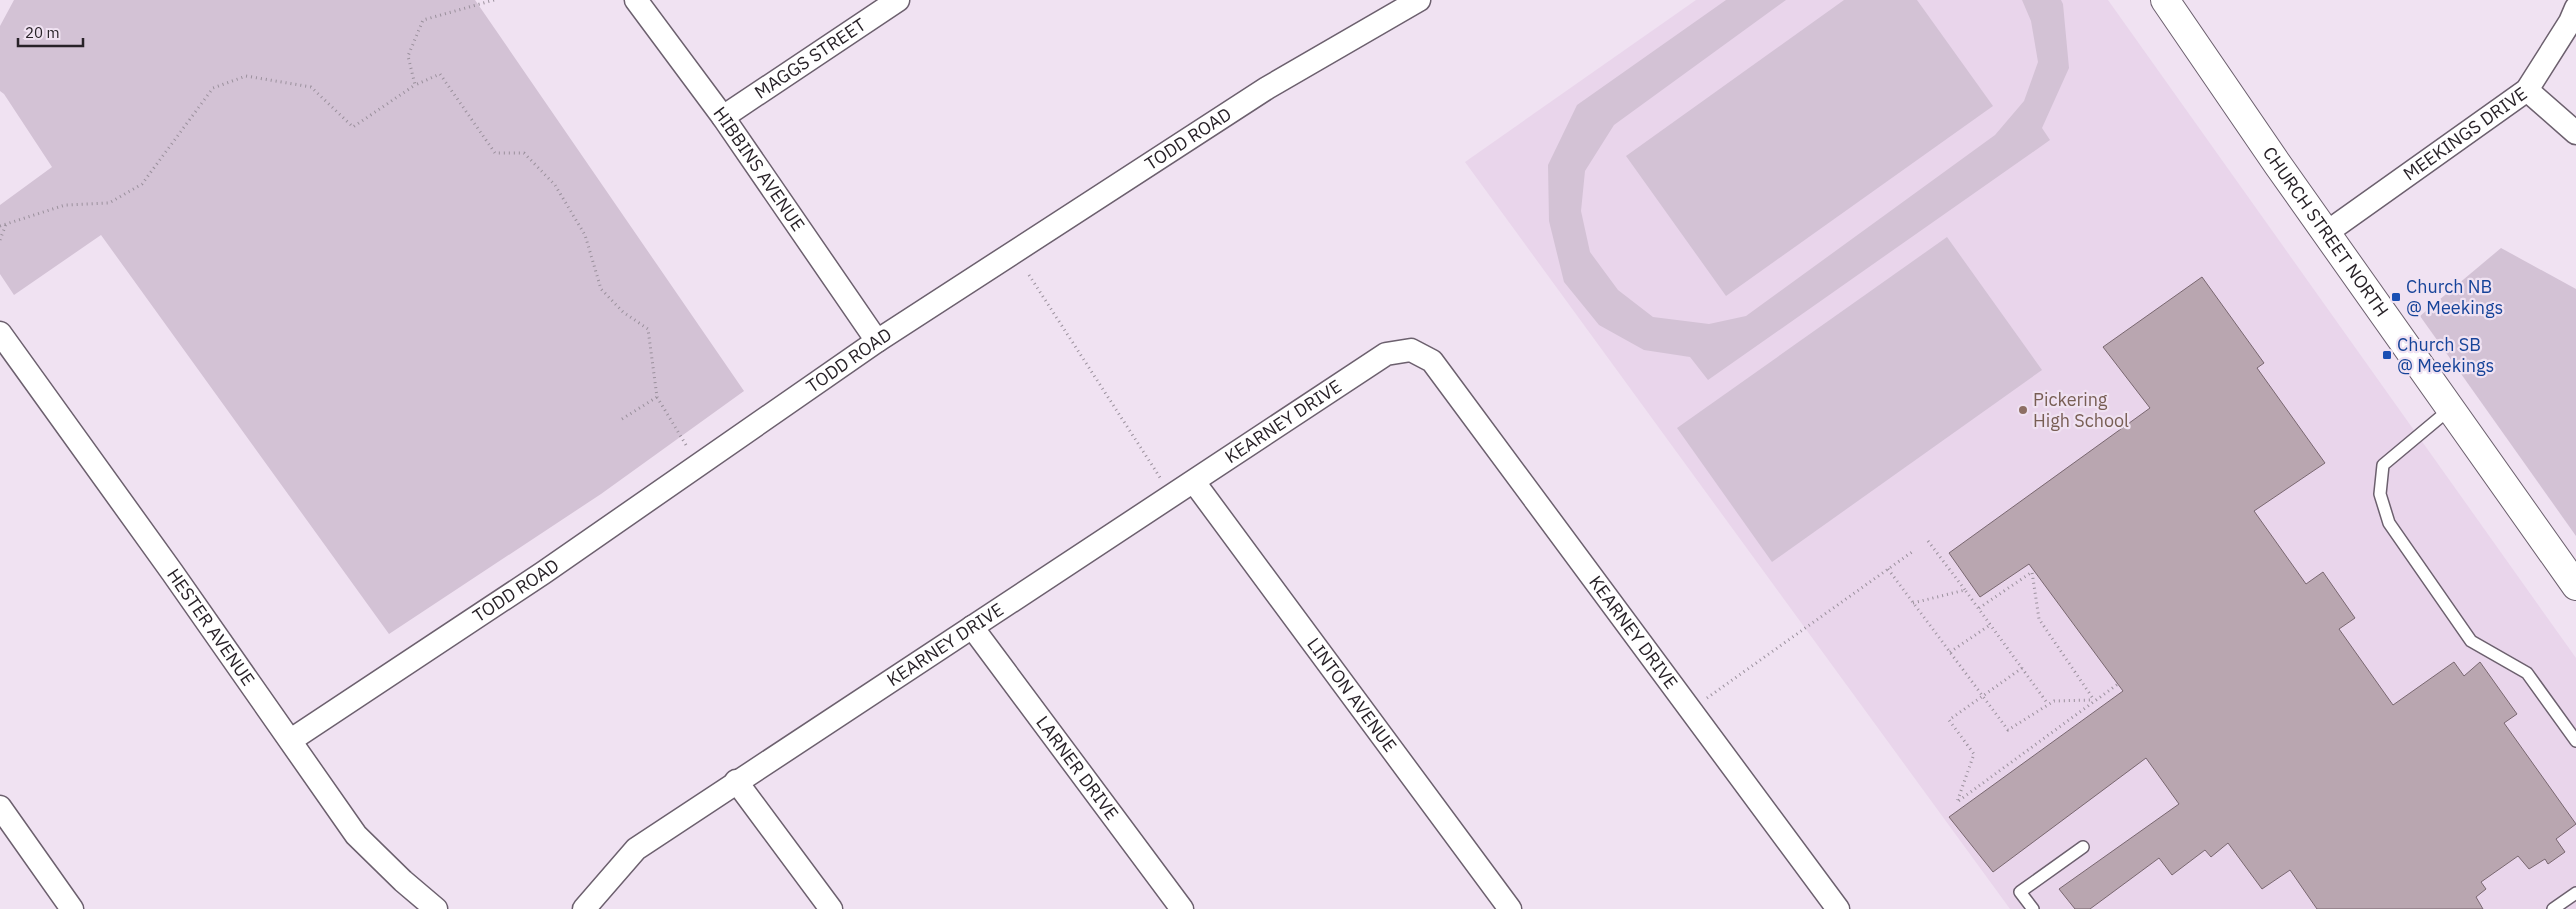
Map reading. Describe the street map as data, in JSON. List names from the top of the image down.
{
  "streets": {
    "street": [
      "MAGGS STREET",
      "MEEKINGS DRIVE",
      "TODD ROAD",
      "HIBBINS AVENUE",
      "CHURCH STREET NORTH",
      "KEARNEY DRIVE",
      "HESTER AVENUE",
      "LINTON AVENUE",
      "LARNER DRIVE"
    ]
  },
  "crossings": [
    ["MAGGS STREET", "HIBBINS AVENUE"],
    ["MEEKINGS DRIVE", "CHURCH STREET NORTH"],
    ["TODD ROAD", "HIBBINS AVENUE"],
    ["TODD ROAD", "HESTER AVENUE"],
    ["KEARNEY DRIVE", "LINTON AVENUE"],
    ["KEARNEY DRIVE", "LARNER DRIVE"]
  ],
  "places": {
    "transit": ["Church NB @ Meekings", "Church SB @ Meekings"],
    "other": ["Pickering High School"]
  },
  "scale_bar": "20 m"
}
